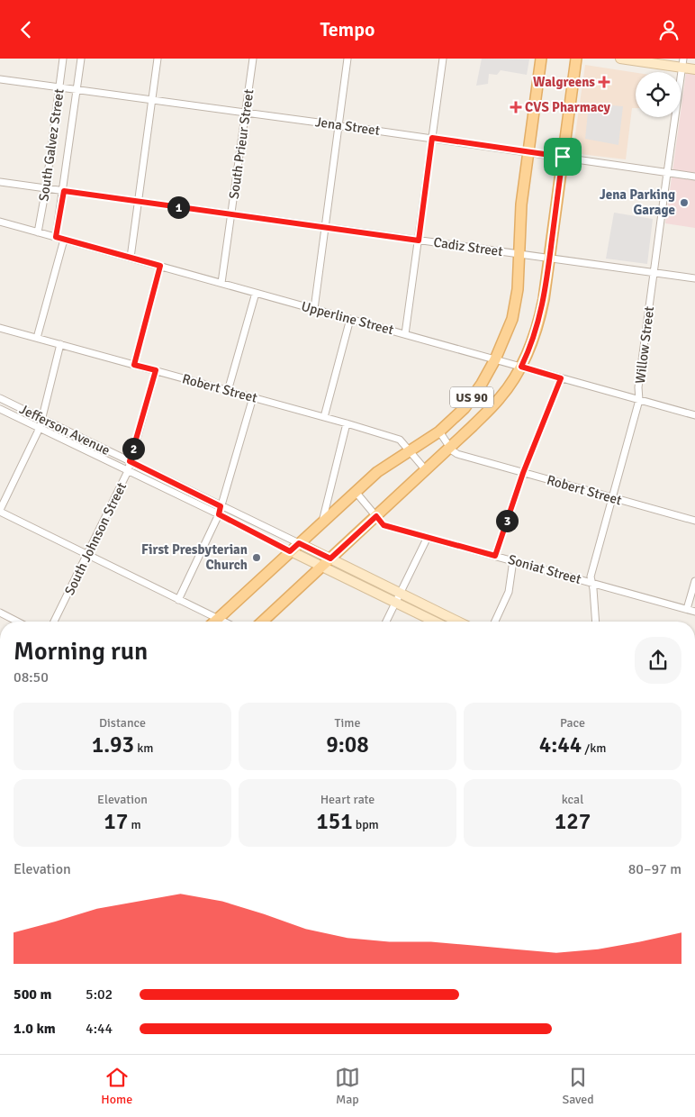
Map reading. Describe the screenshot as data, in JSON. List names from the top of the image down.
{
  "streets": {
    "main road": ["US 90"],
    "street": [
      "Jena Street",
      "South Prieur Street",
      "South Galvez Street",
      "Cadiz Street",
      "Upperline Street",
      "Willow Street",
      "Robert Street",
      "Jefferson Avenue",
      "South Johnson Street",
      "Soniat Street"
    ]
  },
  "crossings": [
    ["Jena Street", "South Prieur Street"],
    ["Jena Street", "South Galvez Street"],
    ["Jena Street", "Willow Street"],
    ["Jena Street", "US 90"],
    ["South Prieur Street", "Cadiz Street"],
    ["South Prieur Street", "Upperline Street"],
    ["South Galvez Street", "Cadiz Street"],
    ["South Galvez Street", "Upperline Street"],
    ["Cadiz Street", "Willow Street"],
    ["Cadiz Street", "US 90"],
    ["Upperline Street", "Willow Street"],
    ["Upperline Street", "US 90"],
    ["Willow Street", "Robert Street"],
    ["Willow Street", "Soniat Street"],
    ["Robert Street", "US 90"],
    ["Robert Street", "South Johnson Street"],
    ["US 90", "Jefferson Avenue"],
    ["US 90", "Soniat Street"],
    ["Jefferson Avenue", "South Johnson Street"]
  ],
  "places": {
    "health": ["Walgreens", "CVS Pharmacy"],
    "other": ["Jena Parking Garage", "First Presbyterian Church"]
  },
  "page": {
    "header": "Tempo",
    "pins": ["1", "2", "3"],
    "heading": ["Morning run", "08:50"],
    "stats": [
      ["Distance", "1.93 km"],
      ["Time", "9:08"],
      ["Pace", "4:44 /km"],
      ["Elevation", "17 m"],
      ["Heart rate", "151 bpm"],
      ["kcal", "127"]
    ],
    "chart": ["Elevation", "80–97 m"],
    "list": [
      {
        "name": "500 m",
        "note": "5:02"
      },
      {
        "name": "1.0 km",
        "note": "4:44"
      }
    ],
    "tabs": ["Home", "Map", "Saved"]
  }
}
